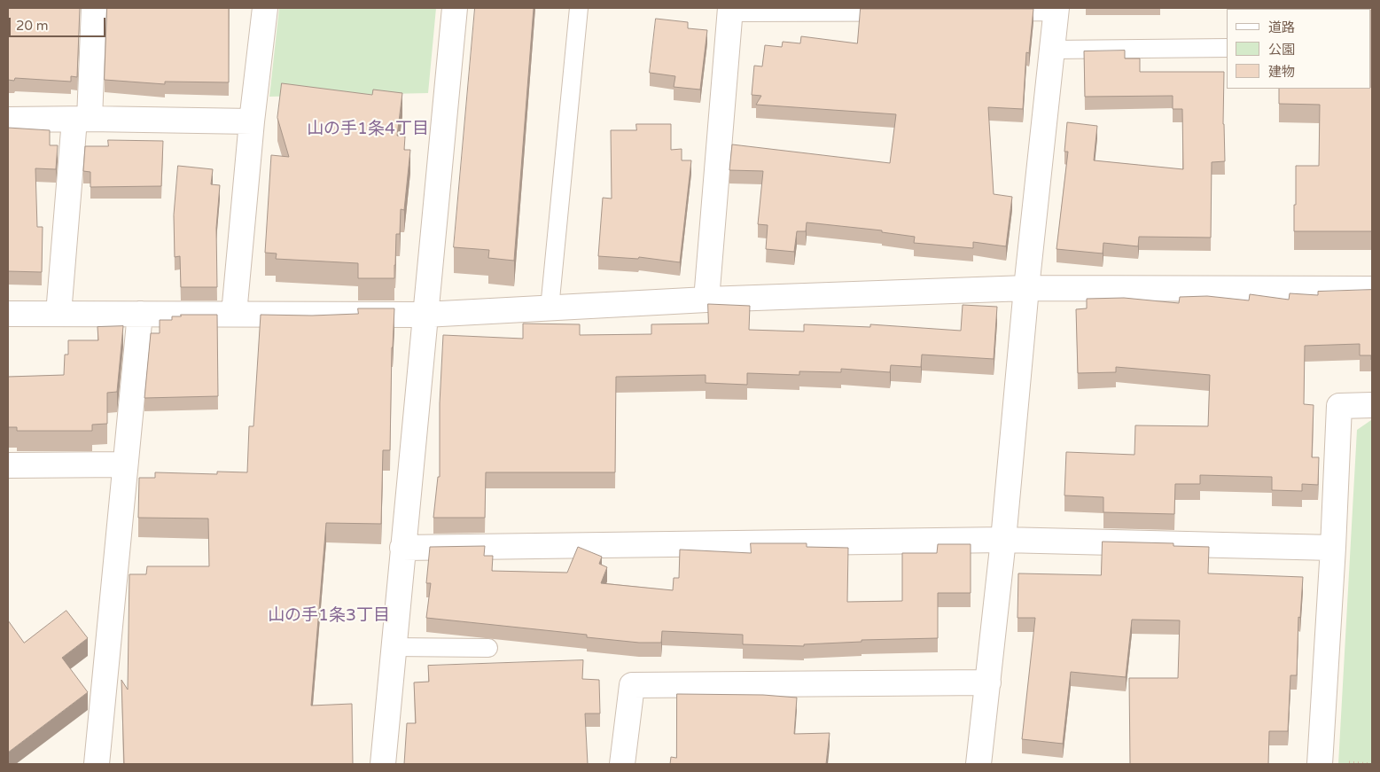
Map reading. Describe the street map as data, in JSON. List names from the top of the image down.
{
  "districts": ["山の手1条4丁目", "山の手1条3丁目"],
  "legend": ["道路", "公園", "建物"],
  "scale_bar": "20 m"
}
